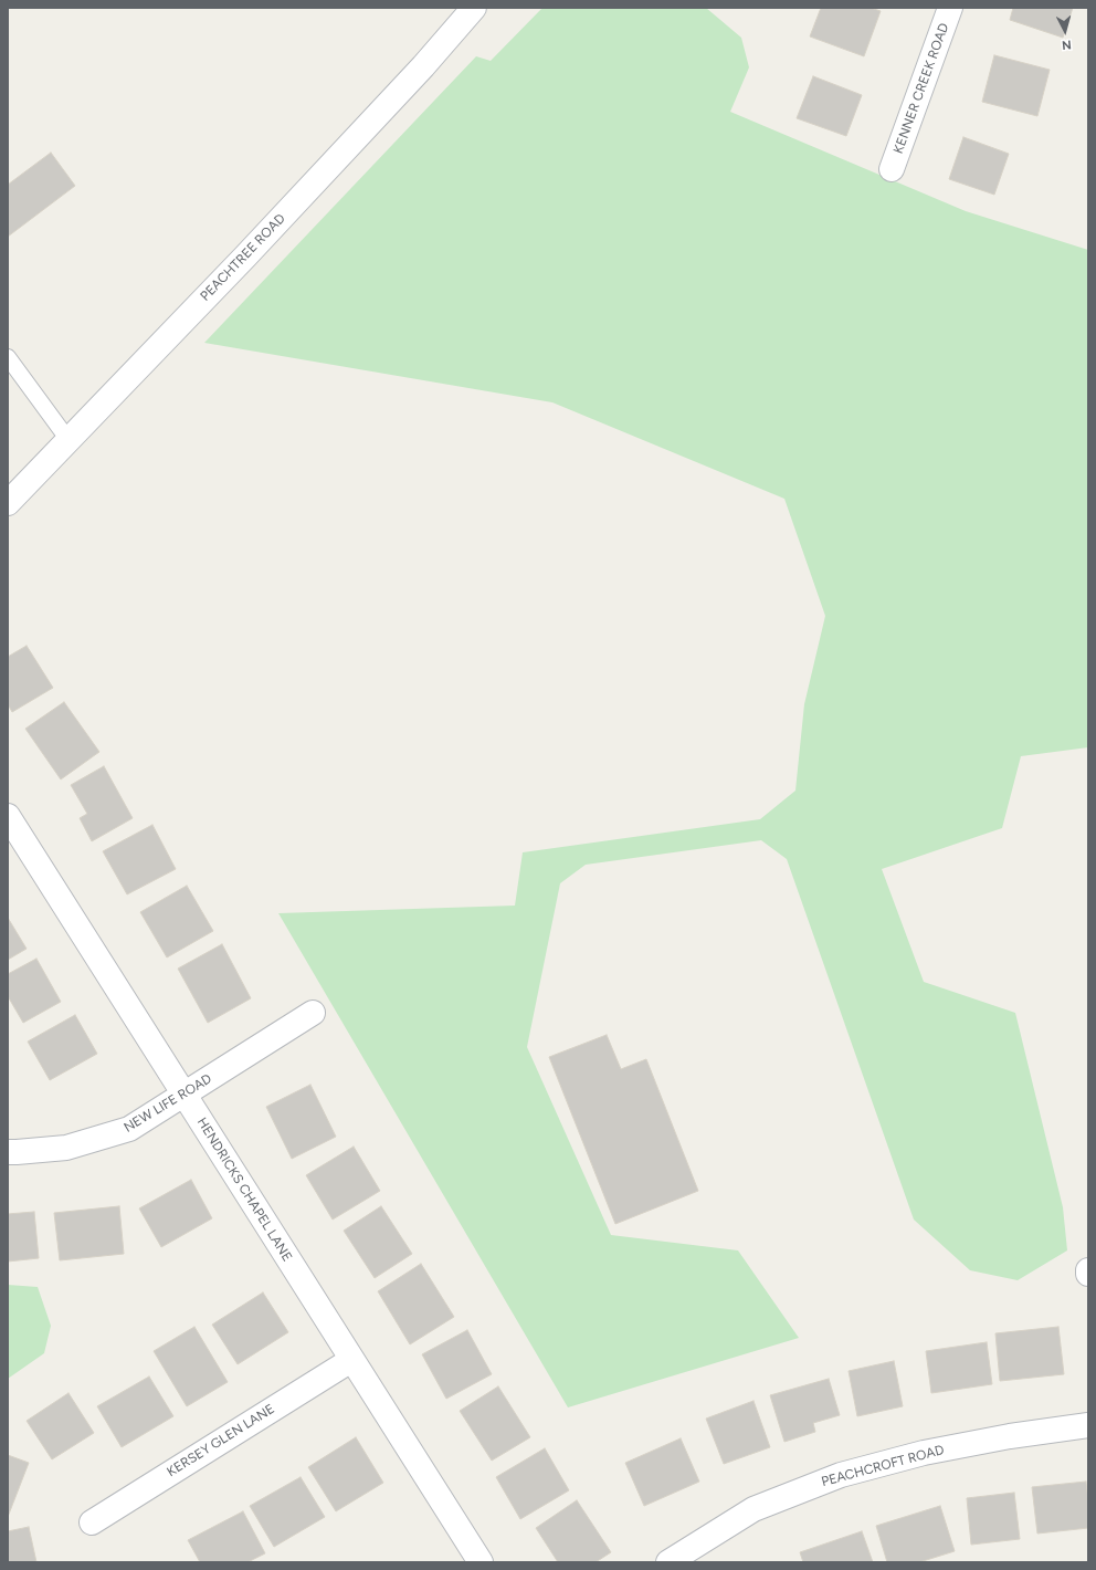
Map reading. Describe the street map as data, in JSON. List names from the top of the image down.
{
  "streets": {
    "street": [
      "KENNER CREEK ROAD",
      "PEACHTREE ROAD",
      "NEW LIFE ROAD",
      "HENDRICKS CHAPEL LANE",
      "KERSEY GLEN LANE",
      "PEACHCROFT ROAD"
    ]
  },
  "crossings": [
    ["NEW LIFE ROAD", "HENDRICKS CHAPEL LANE"],
    ["HENDRICKS CHAPEL LANE", "KERSEY GLEN LANE"]
  ],
  "north": "bottom"
}
